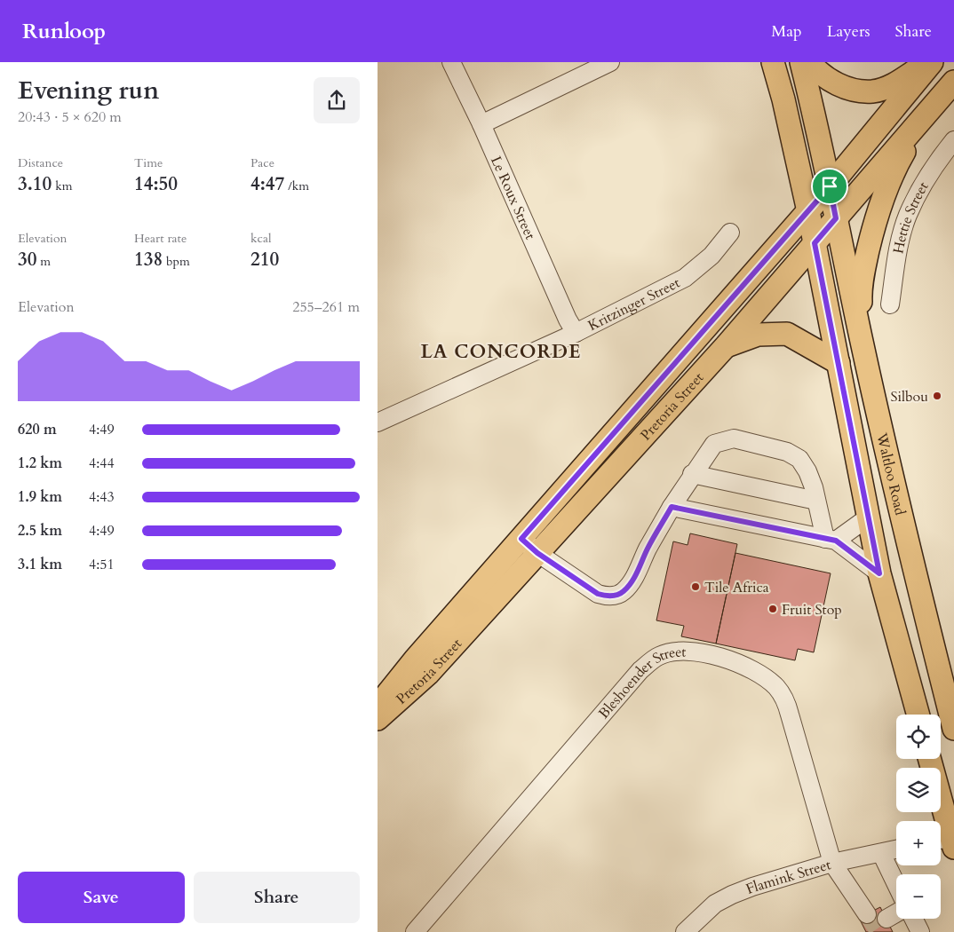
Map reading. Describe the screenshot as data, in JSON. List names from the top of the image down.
{
  "streets": {
    "main road": ["Pretoria Street", "Waltloo Road"],
    "street": [
      "Le Roux Street",
      "Hettie Street",
      "Kritzinger Street",
      "Bleshoender Street",
      "Flamink Street"
    ]
  },
  "crossings": [
    ["Le Roux Street", "Kritzinger Street"],
    ["Pretoria Street", "Waltloo Road"],
    ["Bleshoender Street", "Flamink Street"]
  ],
  "districts": ["LA CONCORDE"],
  "places": ["Silbou", "Tile Africa", "Fruit Stop"],
  "page": {
    "header": "Runloop",
    "nav": ["Map", "Layers", "Share"],
    "heading": ["Evening run", "20:43 · 5 × 620 m"],
    "stats": [
      ["Distance", "3.10 km"],
      ["Time", "14:50"],
      ["Pace", "4:47 /km"],
      ["Elevation", "30 m"],
      ["Heart rate", "138 bpm"],
      ["kcal", "210"]
    ],
    "chart": ["Elevation", "255–261 m"],
    "list": [
      {
        "name": "620 m",
        "note": "4:49"
      },
      {
        "name": "1.2 km",
        "note": "4:44"
      },
      {
        "name": "1.9 km",
        "note": "4:43"
      },
      {
        "name": "2.5 km",
        "note": "4:49"
      },
      {
        "name": "3.1 km",
        "note": "4:51"
      }
    ],
    "map_buttons": ["+", "−"],
    "buttons": ["Save", "Share"]
  }
}
